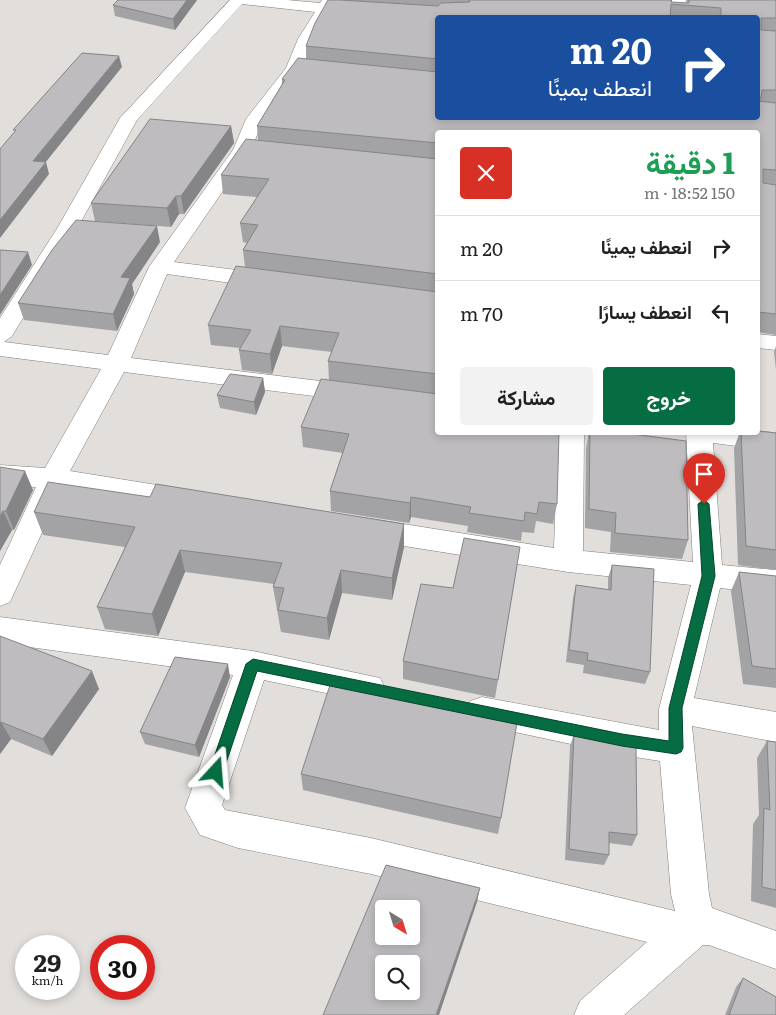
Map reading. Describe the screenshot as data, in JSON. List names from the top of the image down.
{
  "north": "bottom right",
  "page": {
    "turn": ["20 m", "انعطف يمينًا"],
    "heading": ["1 دقيقة", "150 m · 18:52"],
    "list": [
      {
        "name": "انعطف يمينًا",
        "value": "20 m"
      },
      {
        "name": "انعطف يسارًا",
        "value": "70 m"
      }
    ],
    "buttons": ["خروج", "مشاركة"],
    "speed": "29 km/h",
    "limit": "30"
  }
}
